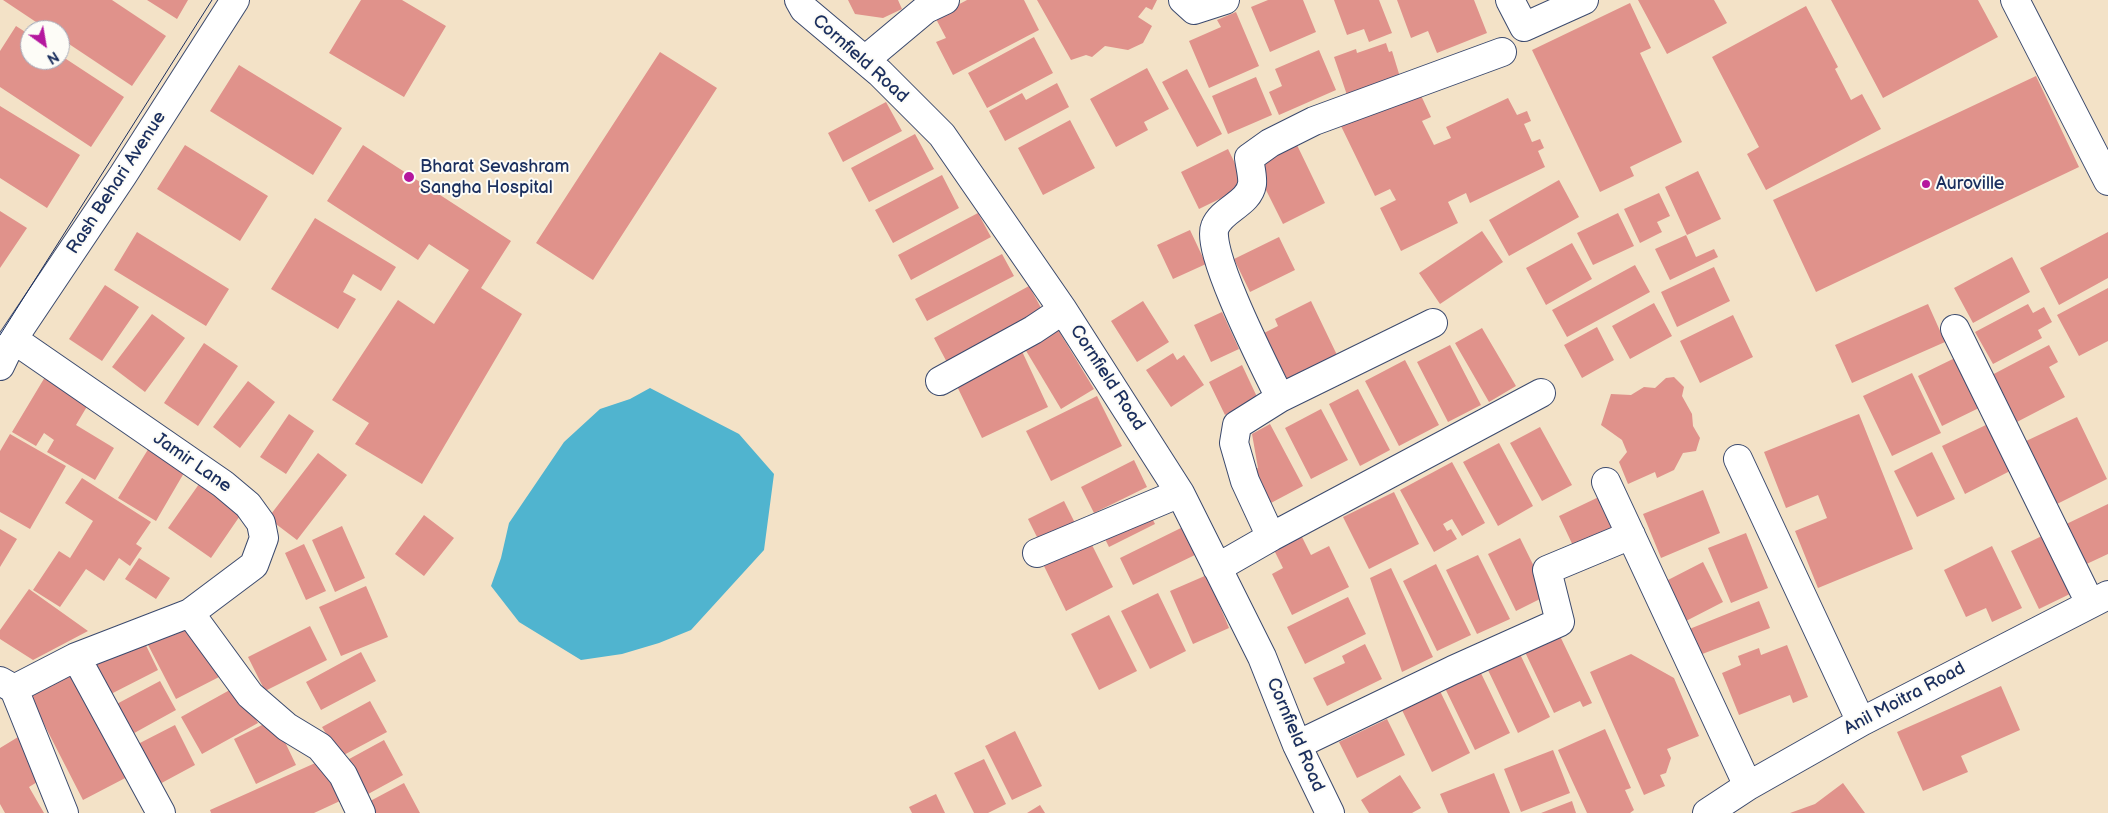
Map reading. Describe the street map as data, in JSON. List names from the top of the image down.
{
  "streets": {
    "street": [
      "Cornfield Road",
      "Rash Behari Avenue",
      "Jamir Lane",
      "Anil Moitra Road"
    ]
  },
  "crossings": [
    ["Rash Behari Avenue", "Jamir Lane"]
  ],
  "places": ["Bharat Sevashram Sangha Hospital", "Auroville"],
  "north": "bottom right"
}
